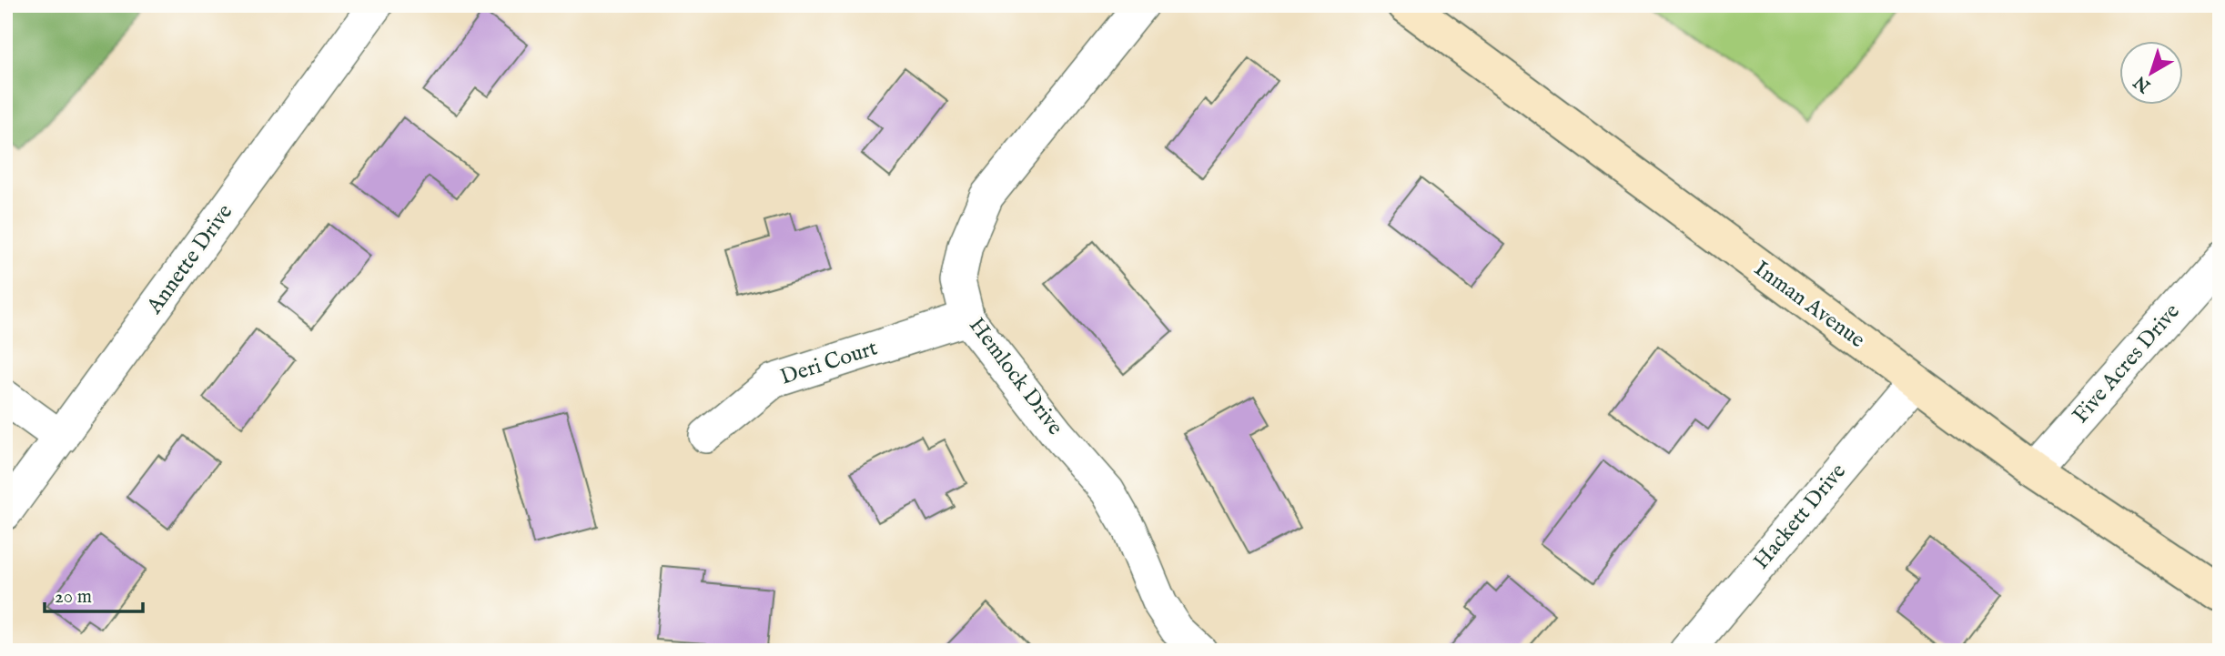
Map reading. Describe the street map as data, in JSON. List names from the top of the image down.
{
  "streets": {
    "main road": ["Inman Avenue"],
    "street": [
      "Annette Drive",
      "Deri Court",
      "Five Acres Drive",
      "Hemlock Drive",
      "Hackett Drive"
    ]
  },
  "crossings": [
    ["Inman Avenue", "Five Acres Drive"],
    ["Inman Avenue", "Hackett Drive"],
    ["Deri Court", "Hemlock Drive"]
  ],
  "scale_bar": "20 m",
  "north": "bottom left"
}
